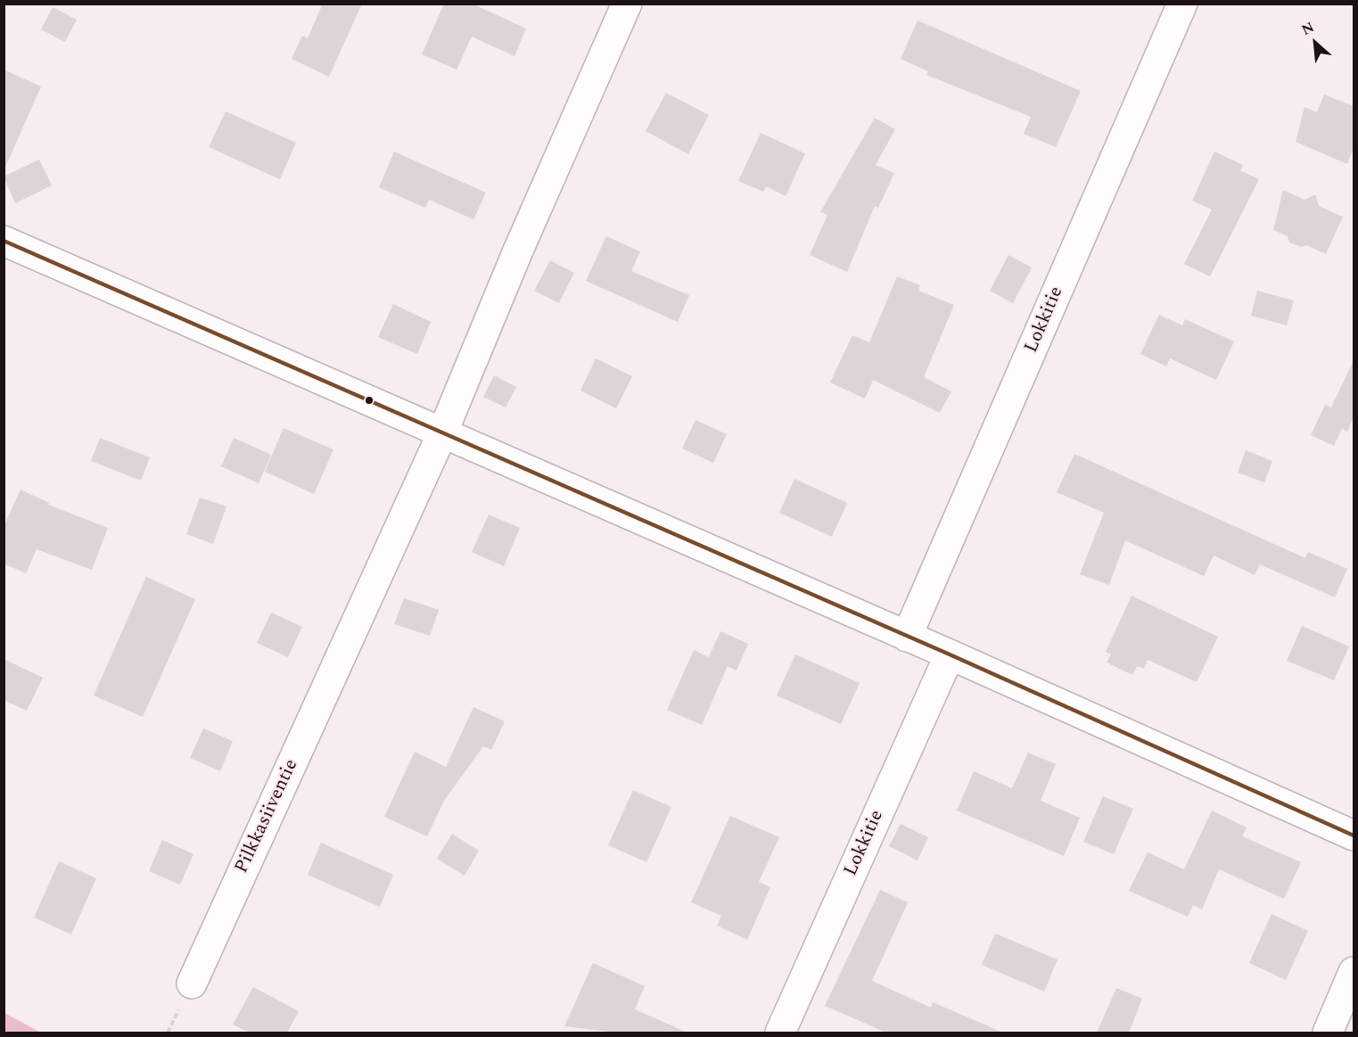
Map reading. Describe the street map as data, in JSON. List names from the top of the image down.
{
  "streets": {
    "street": ["Lokkitie", "Pilkkasiiventie"]
  },
  "north": "top left"
}
